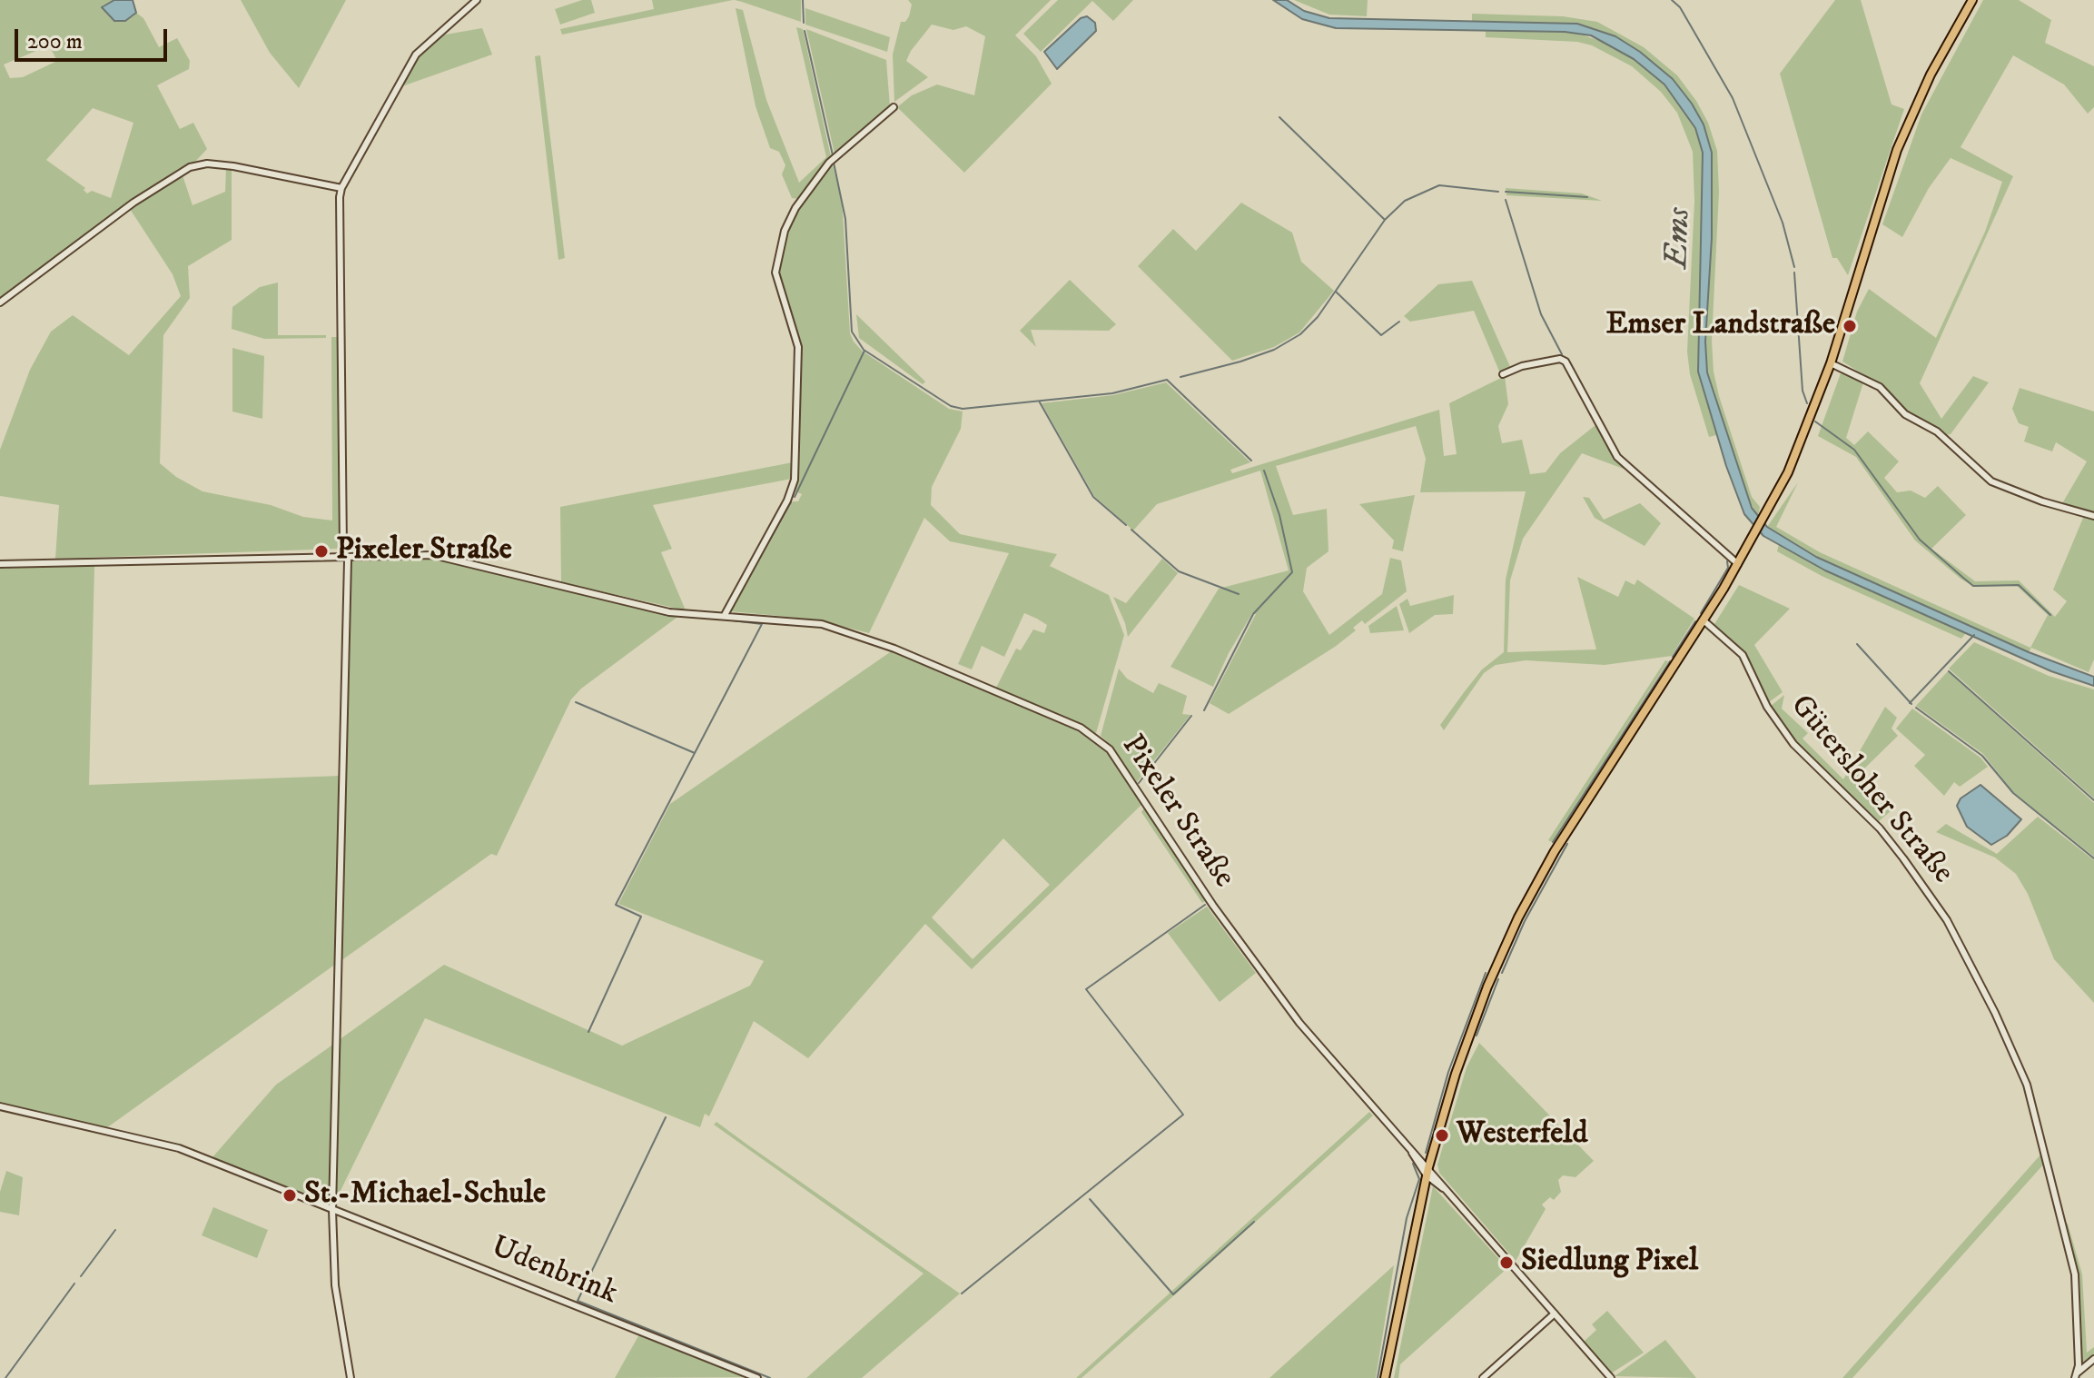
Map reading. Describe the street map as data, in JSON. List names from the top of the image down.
{
  "streets": {
    "street": ["Gütersloher Straße", "Pixeler Straße", "Udenbrink"]
  },
  "water": ["Ems"],
  "places": [
    "Emser Landstraße",
    "Pixeler Straße",
    "Westerfeld",
    "St.-Michael-Schule",
    "Siedlung Pixel"
  ],
  "scale_bar": "200 m"
}
